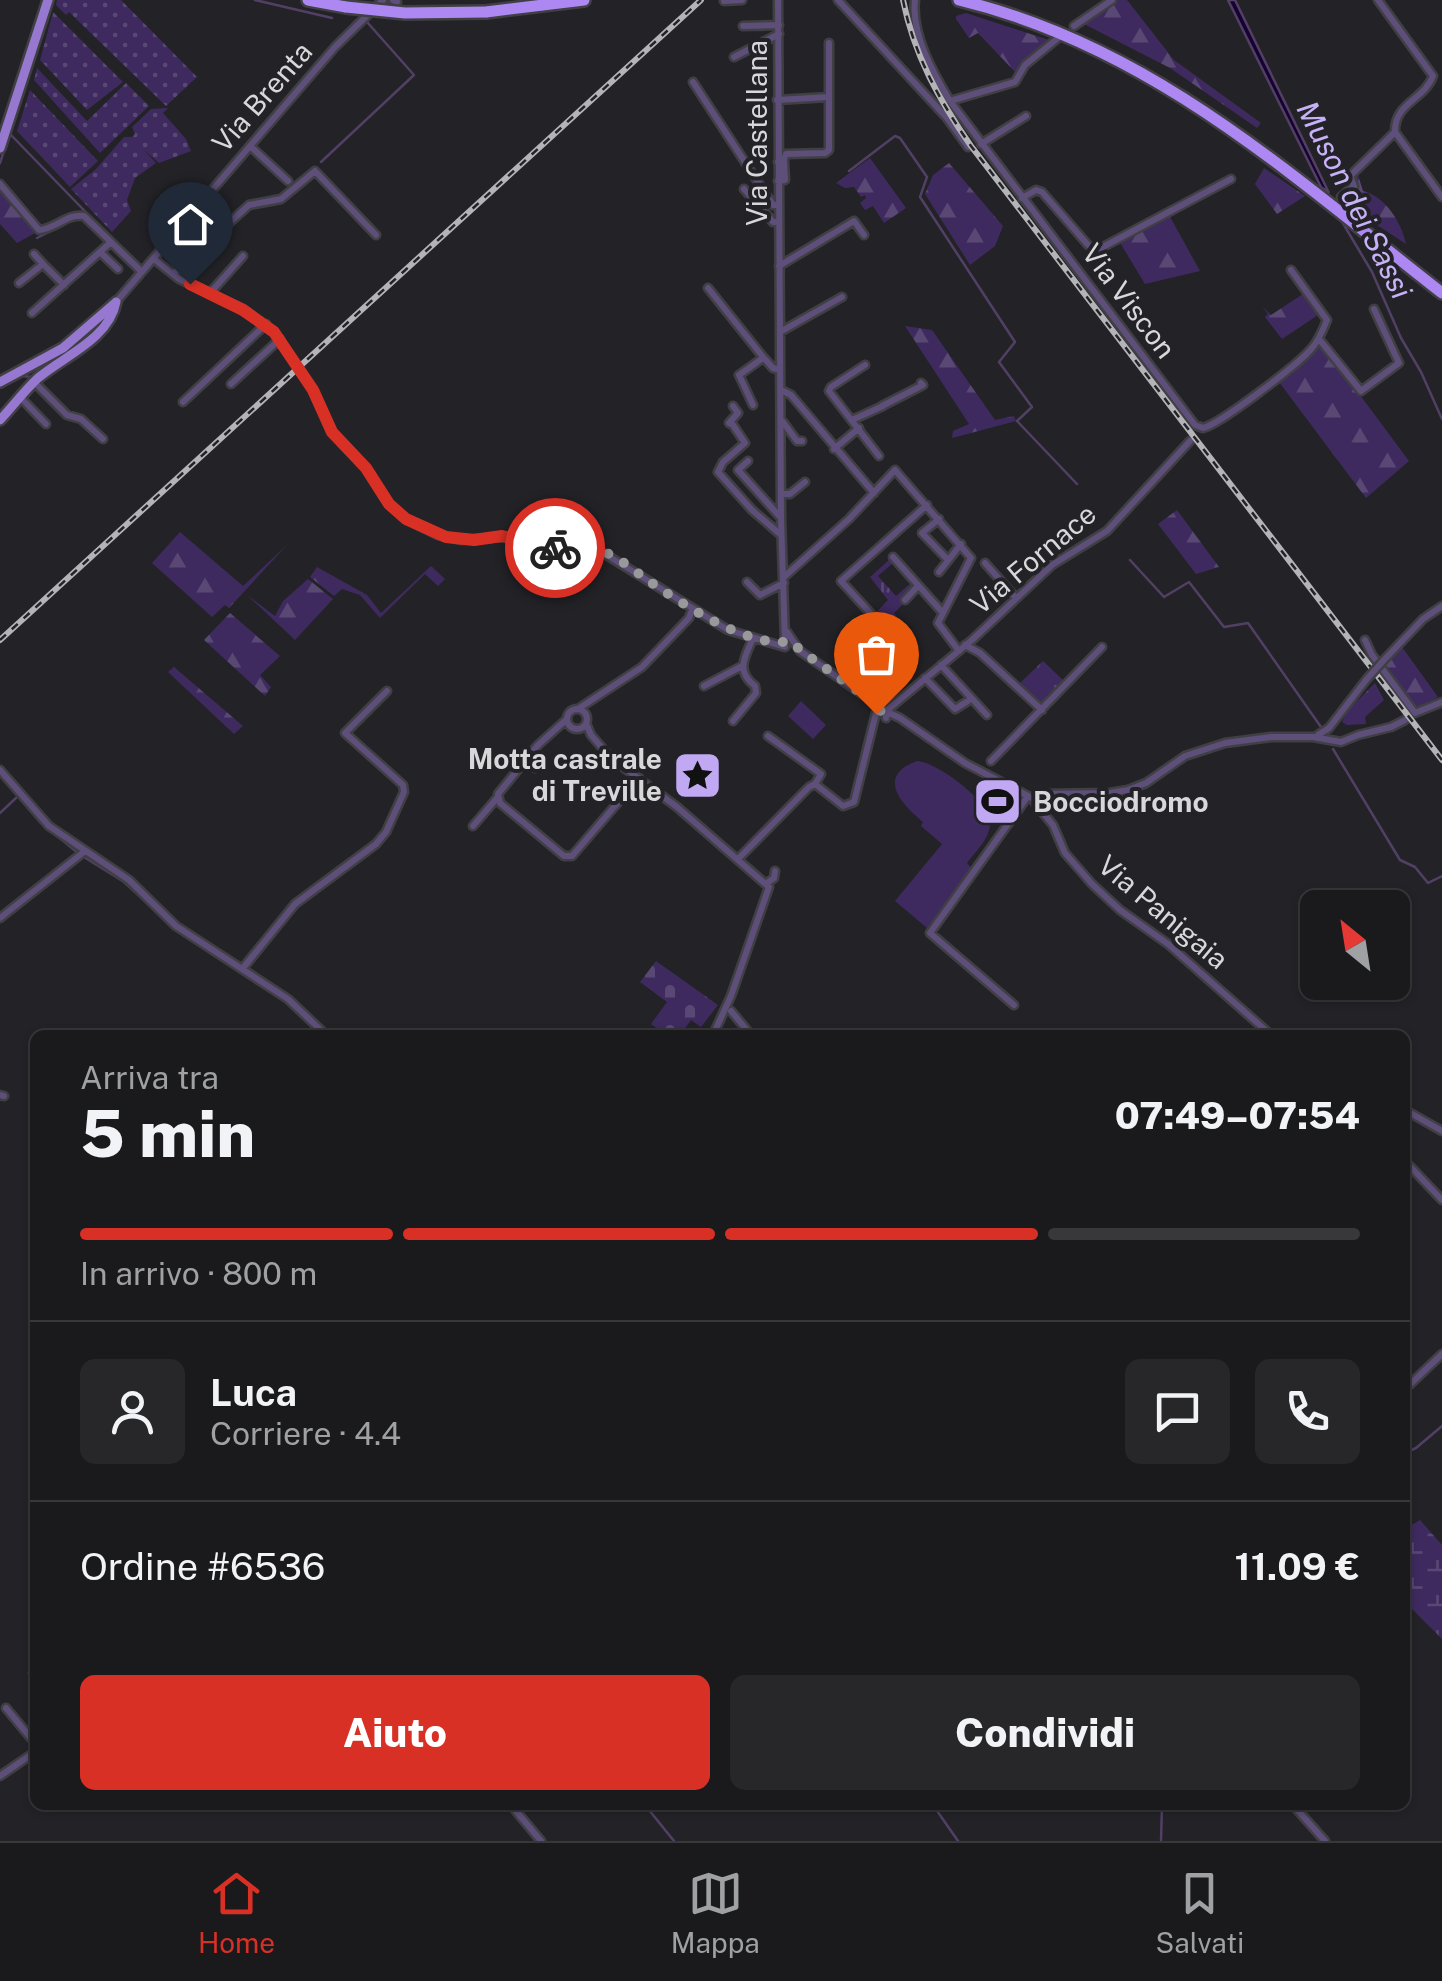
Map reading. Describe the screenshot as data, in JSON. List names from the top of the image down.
{
  "streets": {
    "main road": ["Via Brenta"],
    "street": [
      "Via Castellana",
      "Via Viscon",
      "Via Fornace",
      "Via Panigaia"
    ]
  },
  "water": ["Muson dei Sassi"],
  "places": {
    "place": ["Motta castrale di Treville"],
    "sports": ["Bocciodromo"]
  },
  "north": "top left",
  "page": {
    "heading": ["5 min", "Arriva tra", "07:49–07:54"],
    "panel": [
      "Luca",
      "Corriere · 4.4",
      "Ordine #6536",
      "11.09 €"
    ],
    "bar": "In arrivo · 800 m",
    "buttons": ["Aiuto", "Condividi"],
    "tabs": ["Home", "Mappa", "Salvati"]
  }
}
